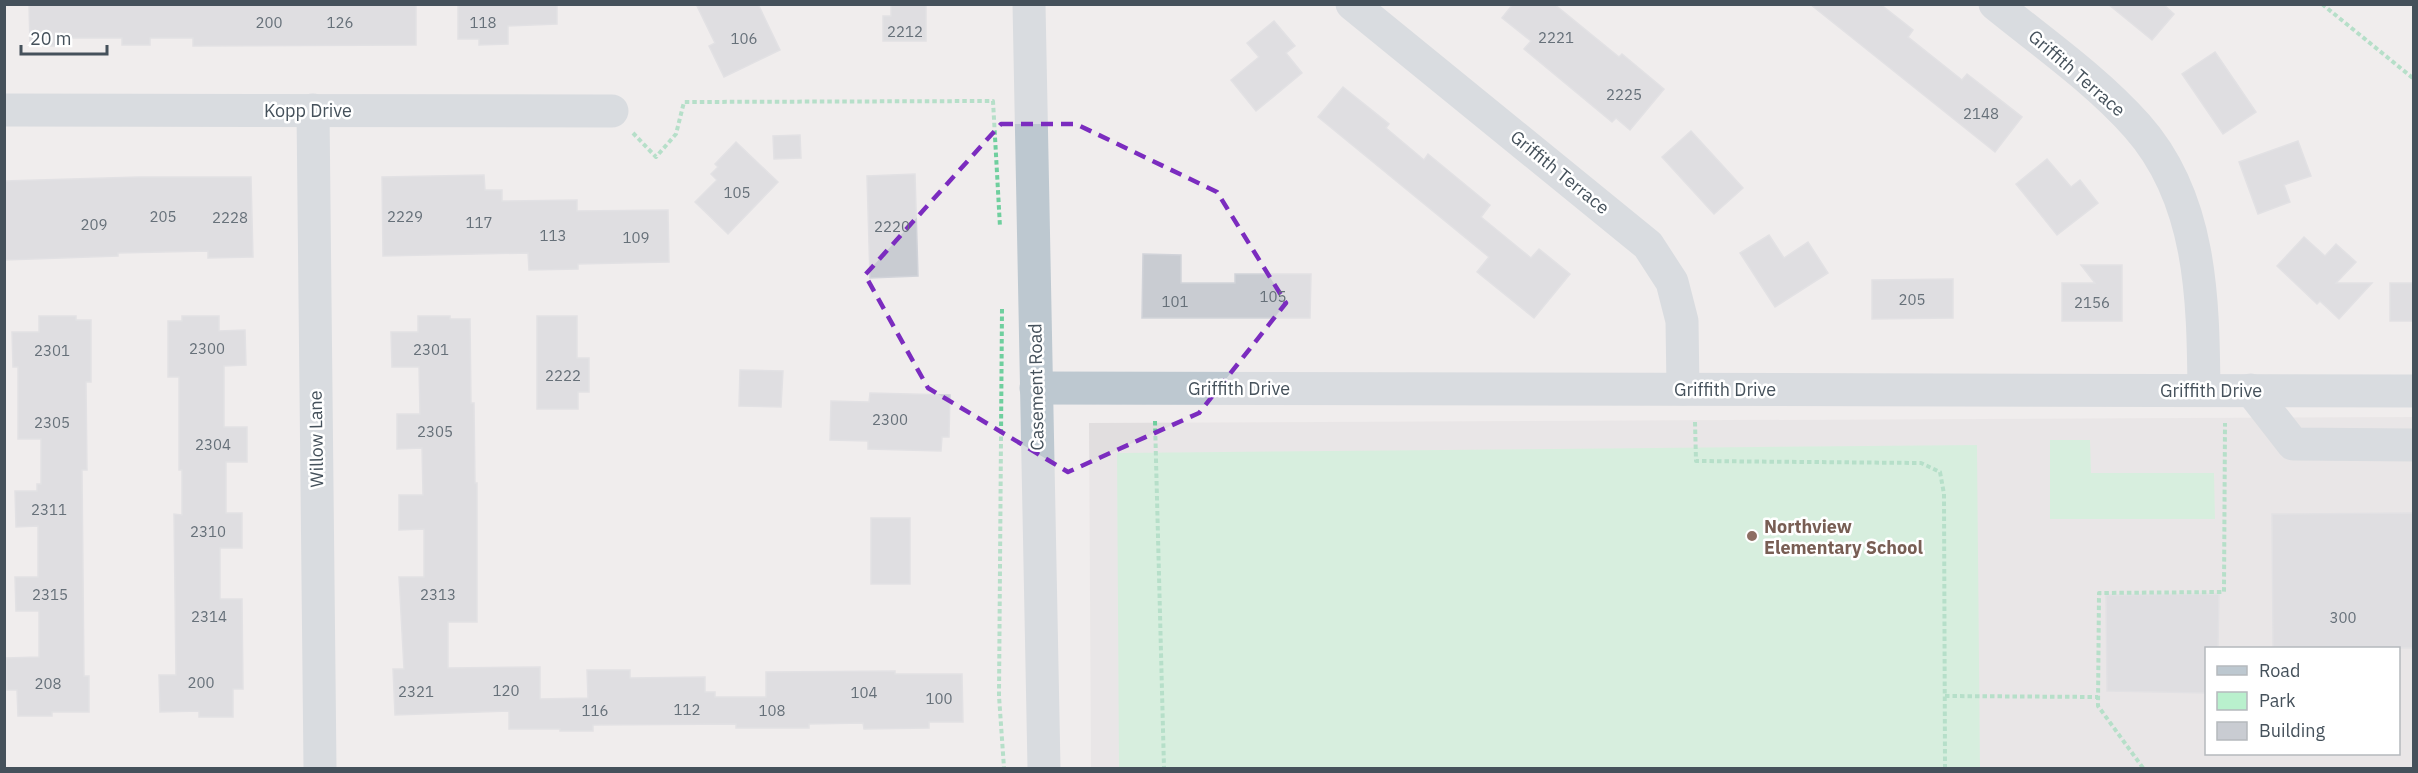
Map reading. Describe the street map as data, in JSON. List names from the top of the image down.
{
  "streets": {
    "street": [
      "Griffith Terrace",
      "Kopp Drive",
      "Casement Road",
      "Griffith Drive",
      "Willow Lane"
    ]
  },
  "crossings": [
    ["Griffith Terrace", "Griffith Drive"],
    ["Kopp Drive", "Willow Lane"],
    ["Casement Road", "Griffith Drive"]
  ],
  "places": ["Northview Elementary School"],
  "house_numbers": [
    "200",
    "126",
    "118",
    "2212",
    "2221",
    "106",
    "2225",
    "2148",
    "105",
    "205",
    "2229",
    "2228",
    "117",
    "209",
    "2220",
    "113",
    "109",
    "105",
    "205",
    "101",
    "2156",
    "2300",
    "2301",
    "2301",
    "2222",
    "2300",
    "2305",
    "2305",
    "2304",
    "2311",
    "2310",
    "2315",
    "2313",
    "2314",
    "300",
    "200",
    "208",
    "120",
    "2321",
    "104",
    "100",
    "112",
    "116",
    "108"
  ],
  "legend": ["Road", "Park", "Building"],
  "scale_bar": "20 m"
}
